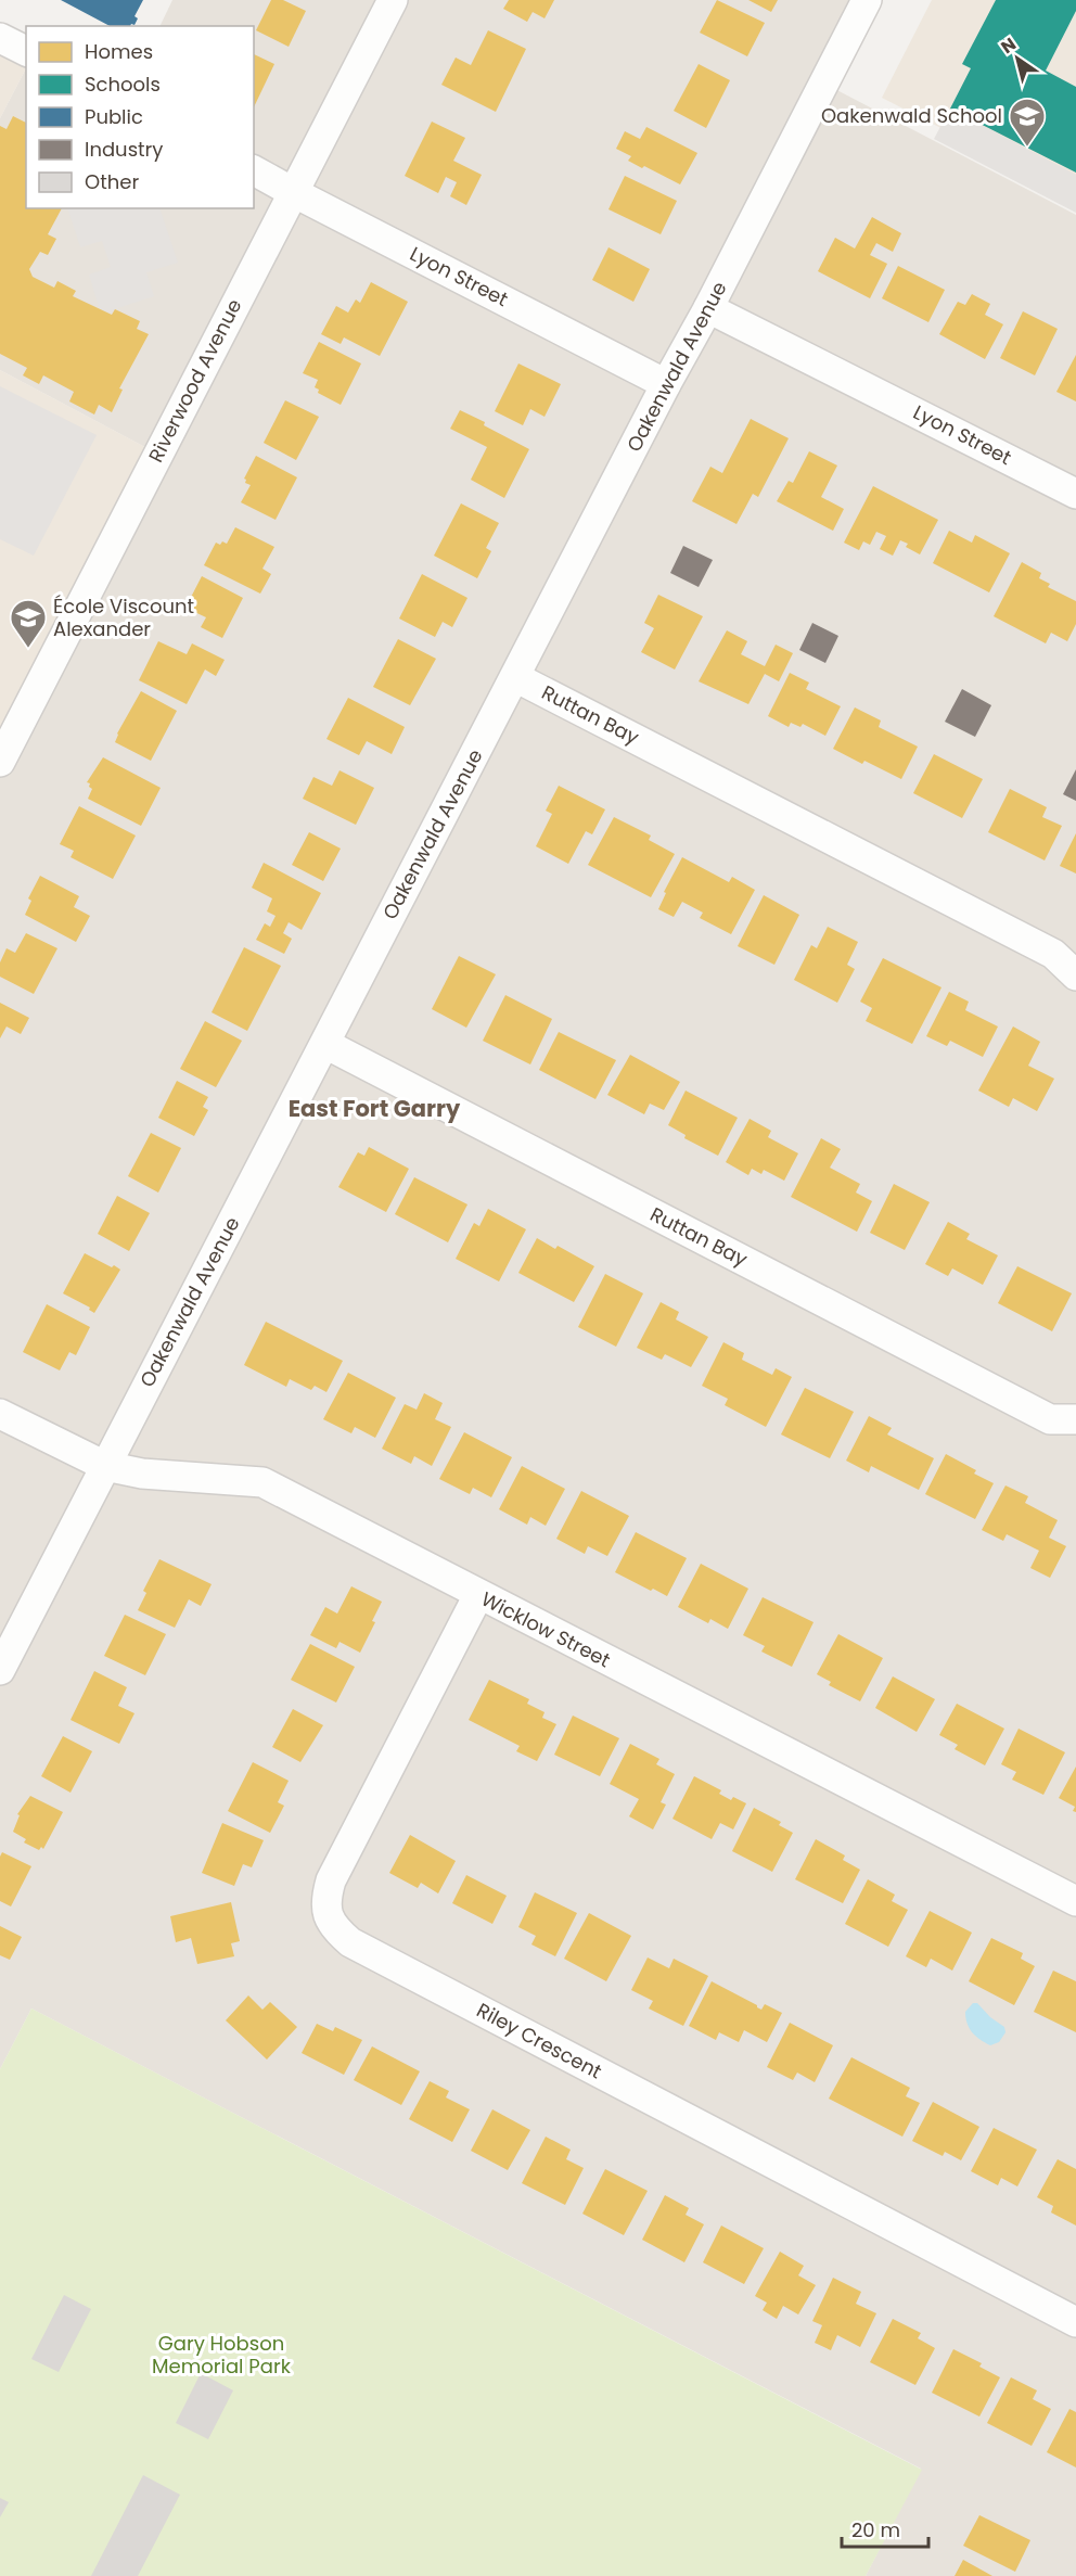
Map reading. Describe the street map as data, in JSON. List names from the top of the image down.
{
  "streets": {
    "street": [
      "Lyon Street",
      "Oakenwald Avenue",
      "Riverwood Avenue",
      "Ruttan Bay",
      "Wicklow Street",
      "Riley Crescent"
    ]
  },
  "crossings": [
    ["Lyon Street", "Oakenwald Avenue"],
    ["Lyon Street", "Riverwood Avenue"],
    ["Oakenwald Avenue", "Ruttan Bay"],
    ["Oakenwald Avenue", "Wicklow Street"],
    ["Wicklow Street", "Riley Crescent"]
  ],
  "districts": ["East Fort Garry"],
  "parks": ["Gary Hobson Memorial Park"],
  "places": {
    "school or university": ["Oakenwald School", "École Viscount Alexander"]
  },
  "legend": [
    "Homes",
    "Schools",
    "Public",
    "Industry",
    "Other"
  ],
  "scale_bar": "20 m",
  "north": "top left"
}
